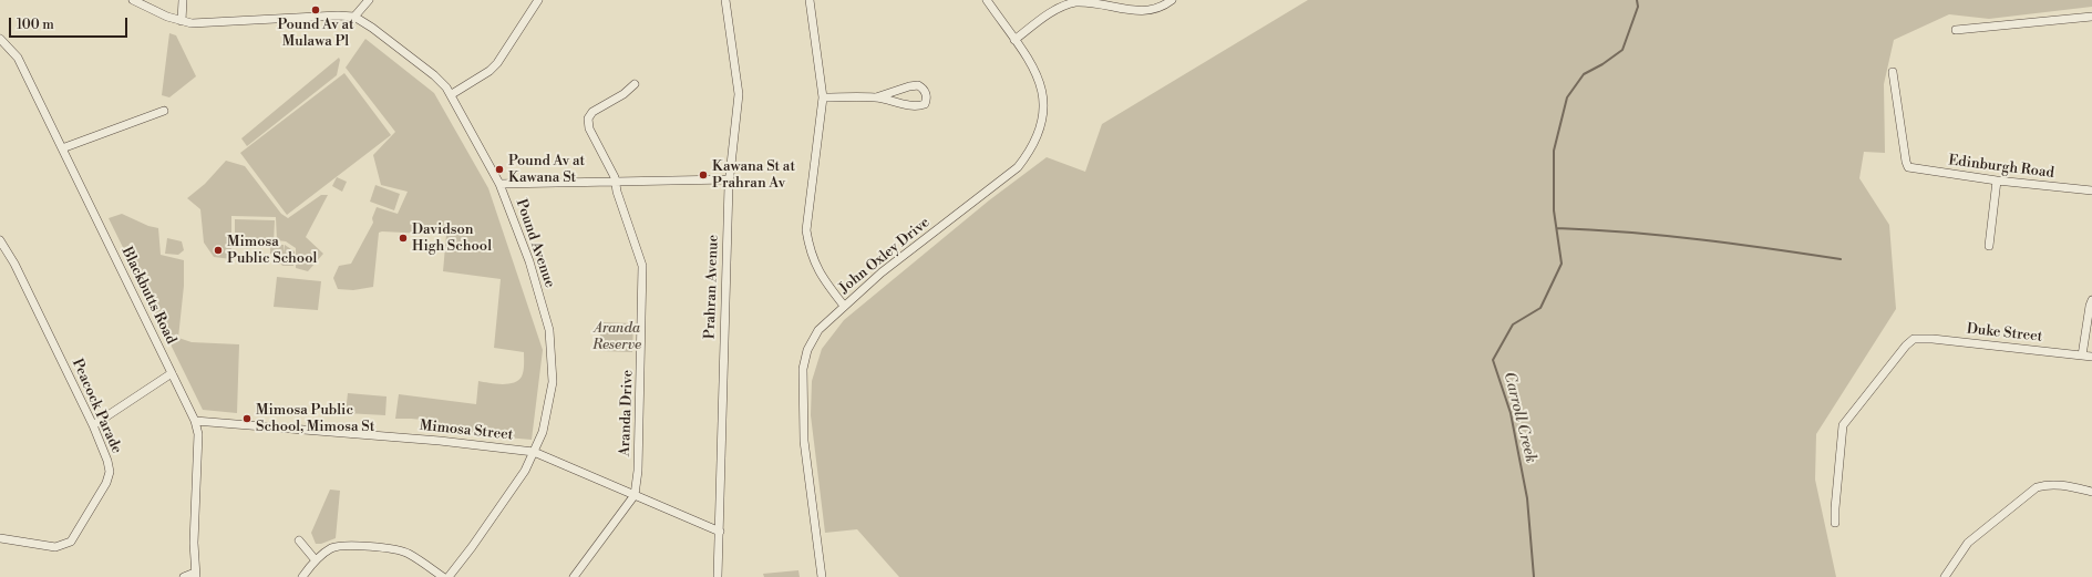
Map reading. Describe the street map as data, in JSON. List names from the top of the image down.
{
  "streets": {
    "street": [
      "Edinburgh Road",
      "Pound Avenue",
      "John Oxley Drive",
      "Prahran Avenue",
      "Blackbutts Road",
      "Duke Street",
      "Peacock Parade",
      "Aranda Drive",
      "Mimosa Street"
    ]
  },
  "crossings": [
    ["Pound Avenue", "Mimosa Street"],
    ["Prahran Avenue", "Mimosa Street"],
    ["Blackbutts Road", "Mimosa Street"],
    ["Aranda Drive", "Mimosa Street"]
  ],
  "water": ["Carroll Creek"],
  "parks": ["Aranda Reserve"],
  "places": [
    "Pound Av at Mulawa Pl",
    "Pound Av at Kawana St",
    "Kawana St at Prahran Av",
    "Davidson High School",
    "Mimosa Public School",
    "Mimosa Public School, Mimosa St"
  ],
  "scale_bar": "100 m"
}
